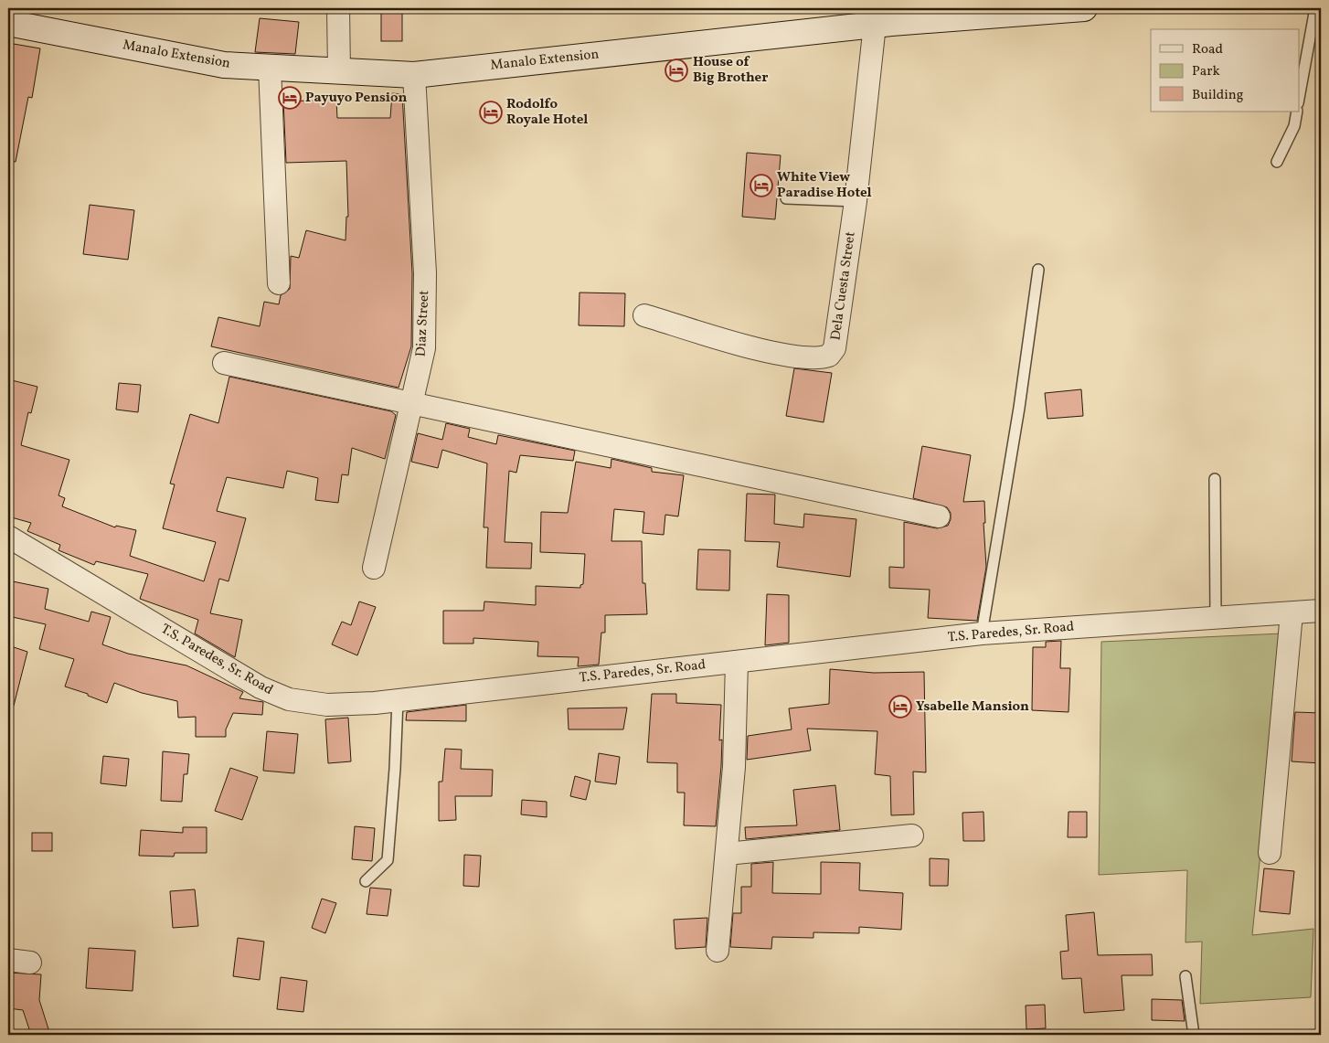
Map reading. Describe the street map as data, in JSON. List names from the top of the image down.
{
  "streets": {
    "street": [
      "Manalo Extension",
      "Dela Cuesta Street",
      "Diaz Street",
      "T.S. Paredes, Sr. Road"
    ]
  },
  "crossings": [
    ["Manalo Extension", "Dela Cuesta Street"],
    ["Manalo Extension", "Diaz Street"]
  ],
  "places": {
    "hotel": [
      "House of Big Brother",
      "Payuyo Pension",
      "Rodolfo Royale Hotel",
      "White View Paradise Hotel",
      "Ysabelle Mansion"
    ]
  },
  "legend": ["Road", "Park", "Building"]
}
